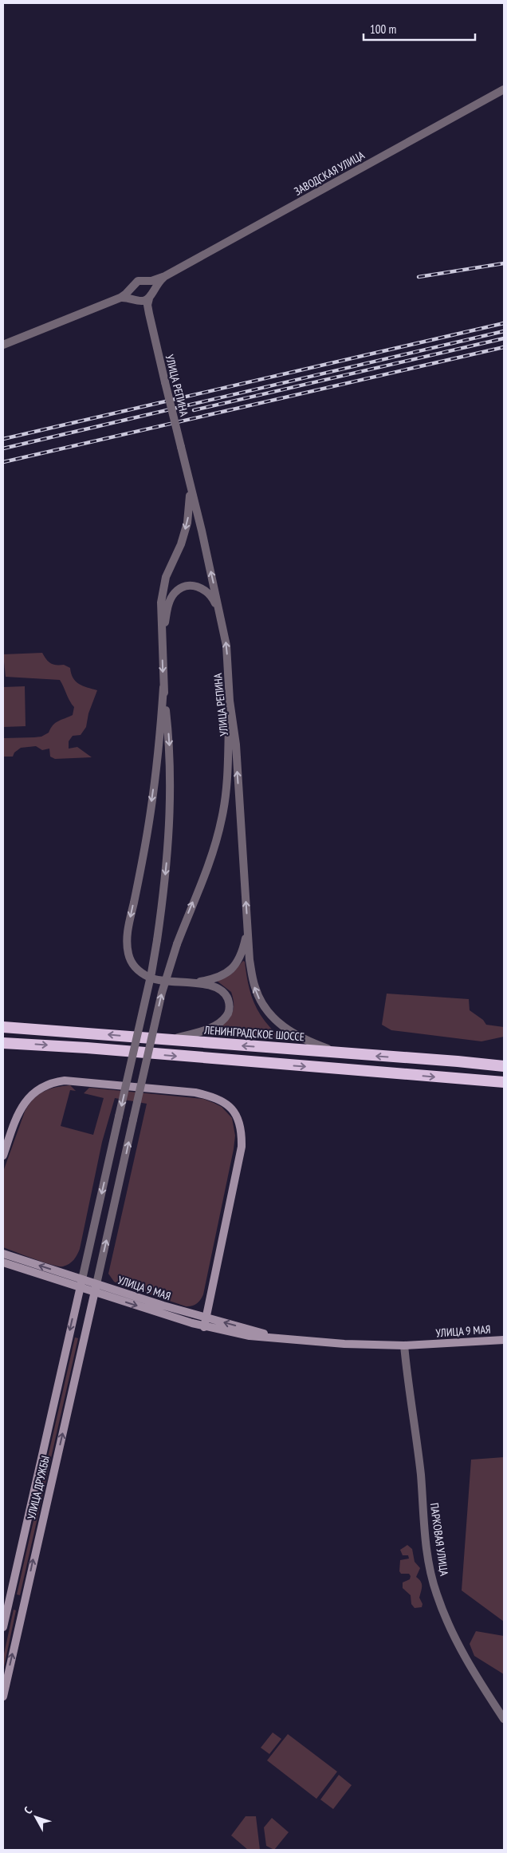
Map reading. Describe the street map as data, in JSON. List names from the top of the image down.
{
  "streets": {
    "highway": ["ЛЕНИНГРАДСКОЕ ШОССЕ"],
    "main road": ["УЛИЦА 9 МАЯ", "УЛИЦА ДРУЖБЫ"],
    "street": ["ЗАВОДСКАЯ УЛИЦА", "УЛИЦА РЕПИНА", "ПАРКОВАЯ УЛИЦА"]
  },
  "crossings": [
    ["ЗАВОДСКАЯ УЛИЦА", "УЛИЦА РЕПИНА"],
    ["УЛИЦА РЕПИНА", "ЛЕНИНГРАДСКОЕ ШОССЕ"],
    ["УЛИЦА 9 МАЯ", "УЛИЦА ДРУЖБЫ"],
    ["УЛИЦА 9 МАЯ", "ПАРКОВАЯ УЛИЦА"]
  ],
  "one_way": ["УЛИЦА РЕПИНА"],
  "scale_bar": "100 m",
  "north": "top left"
}
